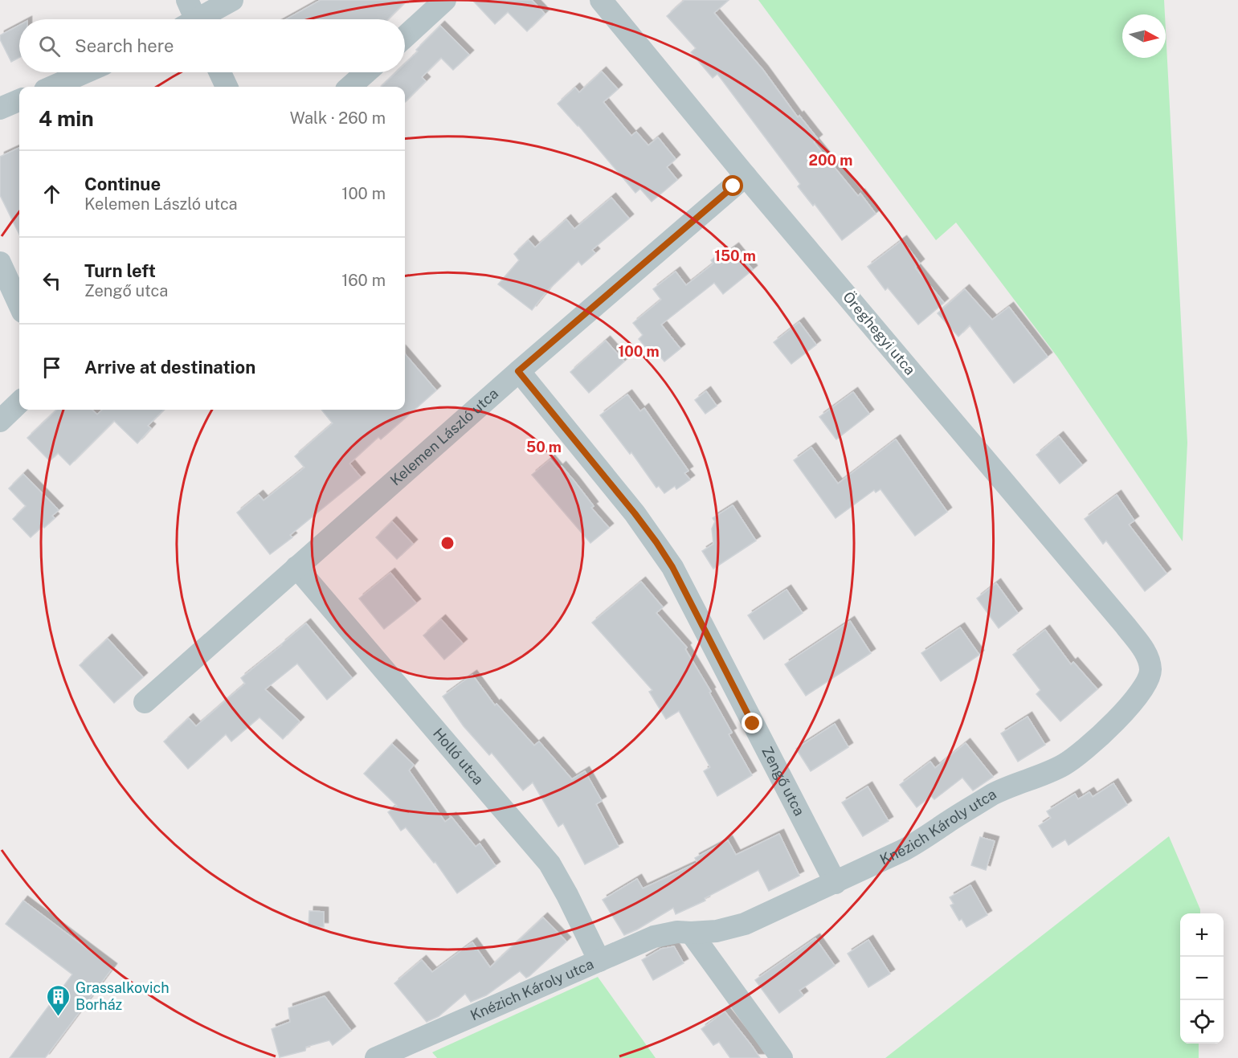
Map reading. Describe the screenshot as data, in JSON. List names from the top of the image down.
{
  "streets": {
    "street": [
      "Öreghegyi utca",
      "Kelemen László utca",
      "Holló utca",
      "Zengő utca",
      "Knézich Károly utca"
    ]
  },
  "crossings": [
    ["Öreghegyi utca", "Kelemen László utca"],
    ["Öreghegyi utca", "Knézich Károly utca"],
    ["Kelemen László utca", "Holló utca"],
    ["Kelemen László utca", "Zengő utca"],
    ["Holló utca", "Knézich Károly utca"],
    ["Zengő utca", "Knézich Károly utca"]
  ],
  "places": {
    "building": ["Grassalkovich Borház"]
  },
  "north": "right",
  "page": {
    "search": "Search here",
    "heading": ["4 min", "Walk · 260 m"],
    "list": [
      ["Continue", "Kelemen László utca", "100 m"],
      ["Turn left", "Zengő utca", "160 m"],
      "Arrive at destination"
    ],
    "map_buttons": ["+", "−"]
  },
  "rings": [
    "200 m",
    "150 m",
    "100 m",
    "50 m"
  ]
}
